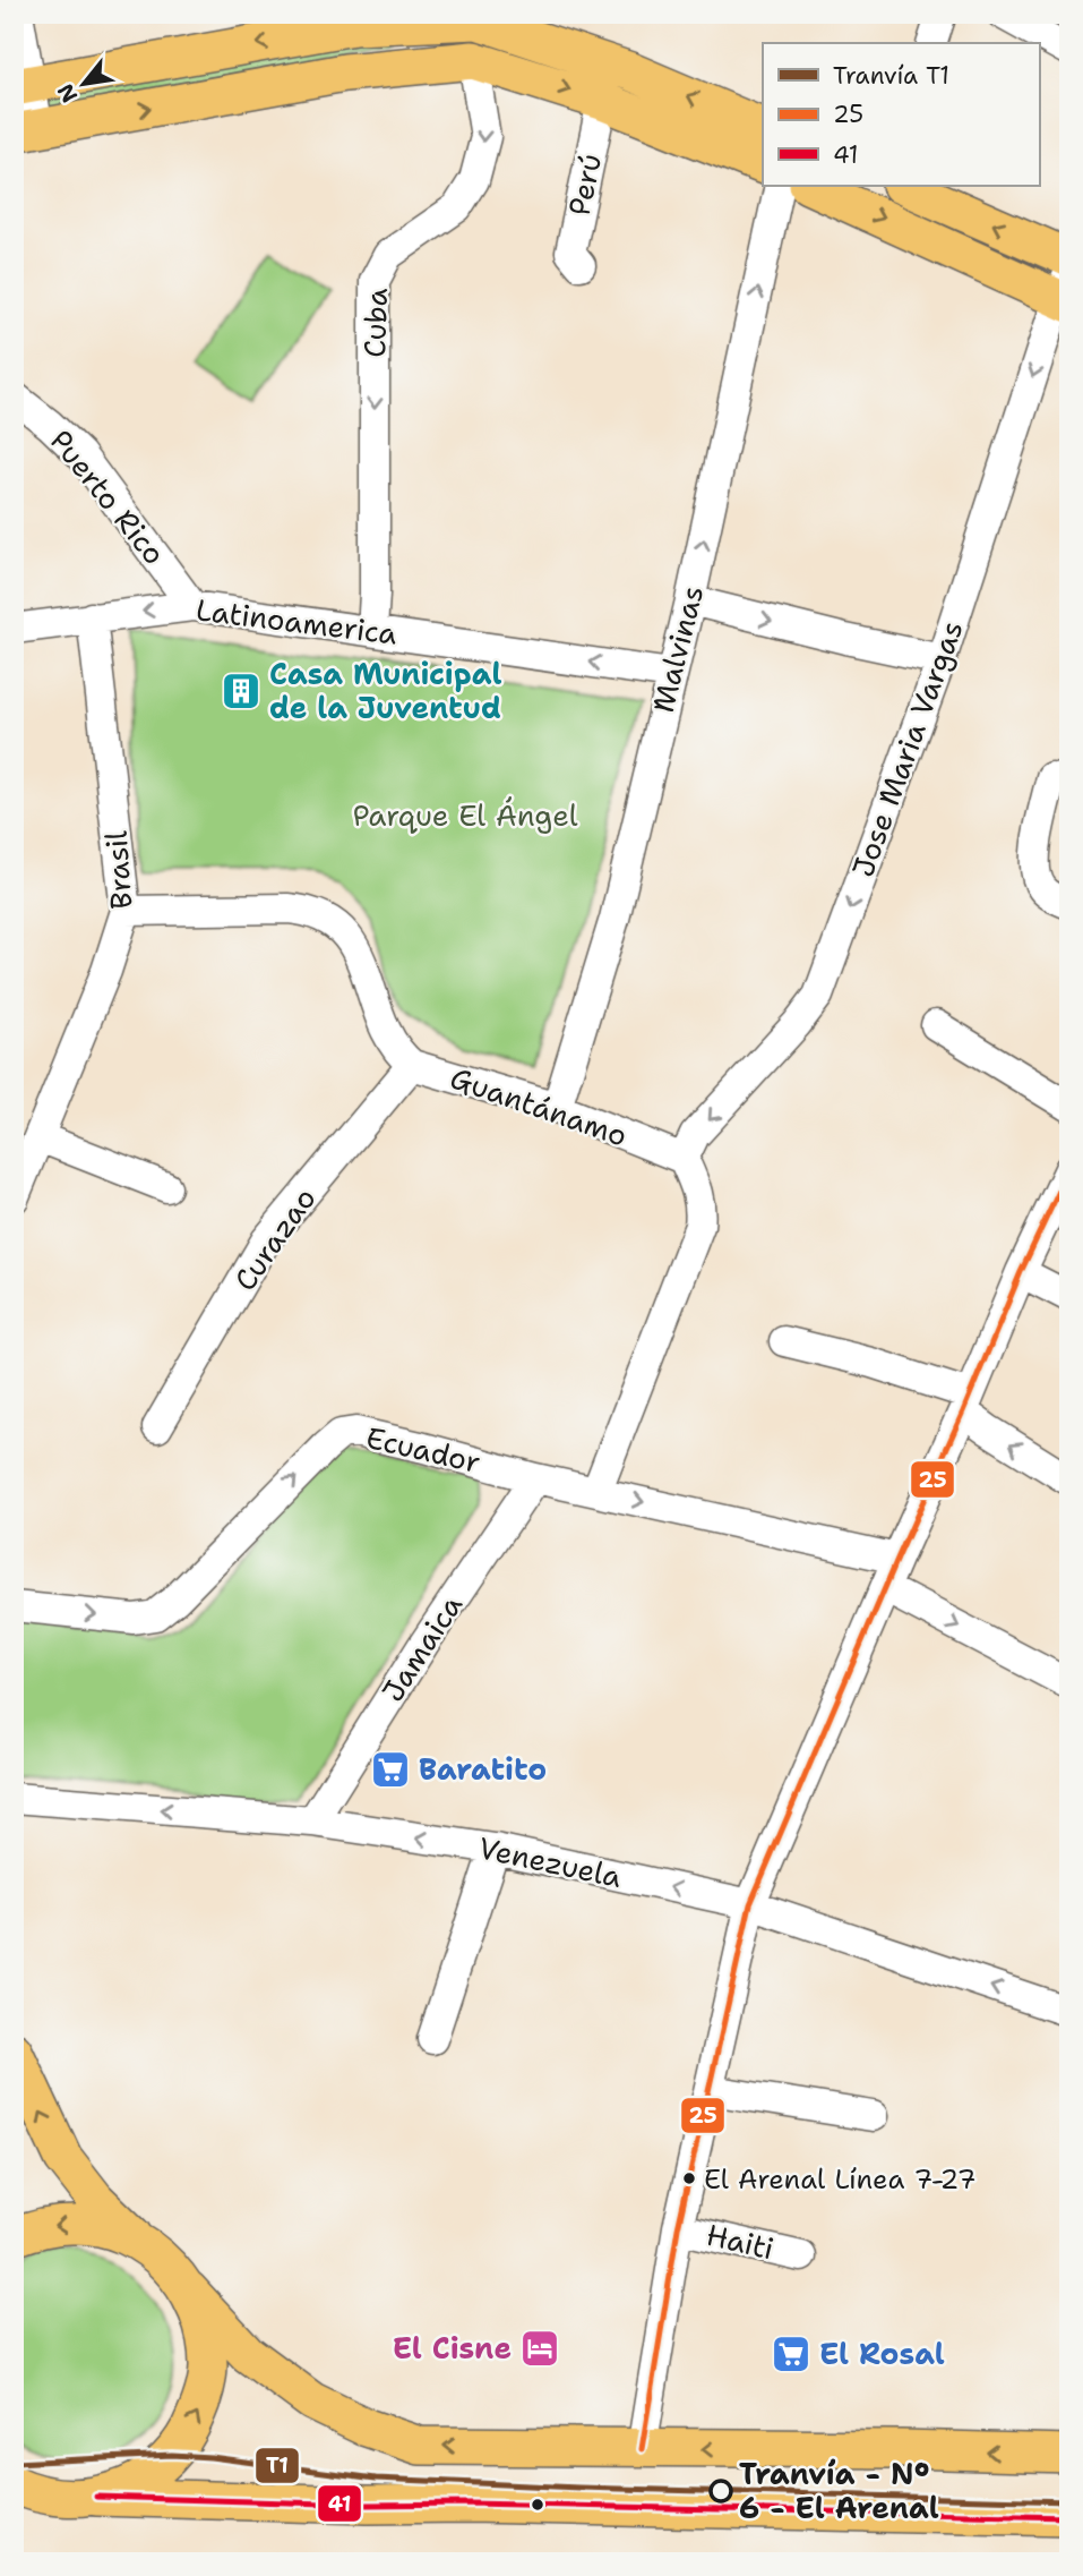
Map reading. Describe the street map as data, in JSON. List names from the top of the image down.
{
  "streets": {
    "street": [
      "Perú",
      "Cuba",
      "Puerto Rico",
      "Latinoamerica",
      "Malvinas",
      "Jose Maria Vargas",
      "Brasil",
      "Guantánamo",
      "Curazao",
      "Ecuador",
      "Jamaica",
      "Venezuela",
      "Haiti"
    ]
  },
  "crossings": [
    ["Cuba", "Latinoamerica"],
    ["Puerto Rico", "Latinoamerica"],
    ["Latinoamerica", "Malvinas"],
    ["Latinoamerica", "Brasil"],
    ["Malvinas", "Guantánamo"],
    ["Jose Maria Vargas", "Guantánamo"],
    ["Brasil", "Guantánamo"],
    ["Guantánamo", "Curazao"],
    ["Ecuador", "Jamaica"],
    ["Jamaica", "Venezuela"]
  ],
  "one_way": [
    "Cuba",
    "Latinoamerica",
    "Malvinas",
    "Jose Maria Vargas",
    "Ecuador",
    "Venezuela"
  ],
  "parks": ["Parque El Ángel"],
  "places": {
    "building": ["Casa Municipal de la Juventud"],
    "supermarket": ["Baratito", "El Rosal"],
    "other": ["El Arenal Línea 7-27", "Tranvía - Nº 6 - El Arenal"],
    "hotel": ["El Cisne"]
  },
  "lines": ["transit line 25", "tram line T1", "transit line 41"],
  "legend": ["Tranvía T1", "25", "41"],
  "north": "bottom left"
}
